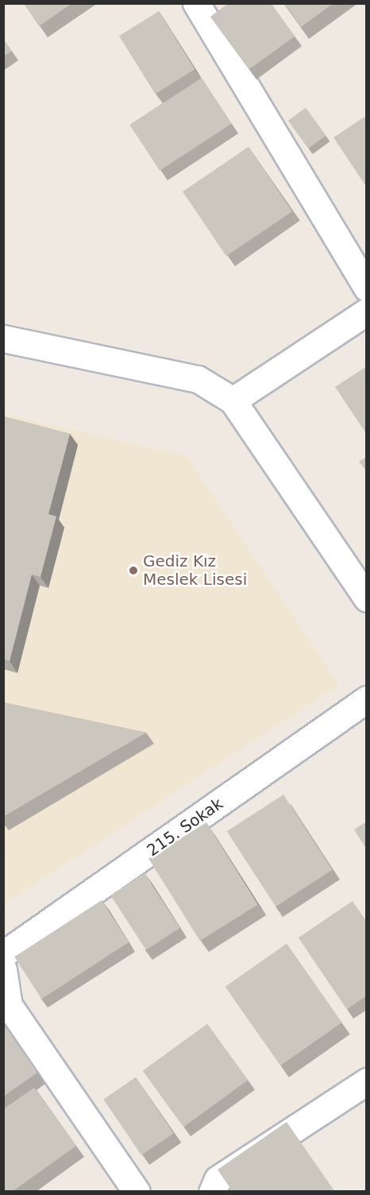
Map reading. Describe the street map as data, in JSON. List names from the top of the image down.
{
  "streets": {
    "street": ["215. Sokak"]
  },
  "places": ["Gediz Kız Meslek Lisesi"]
}
